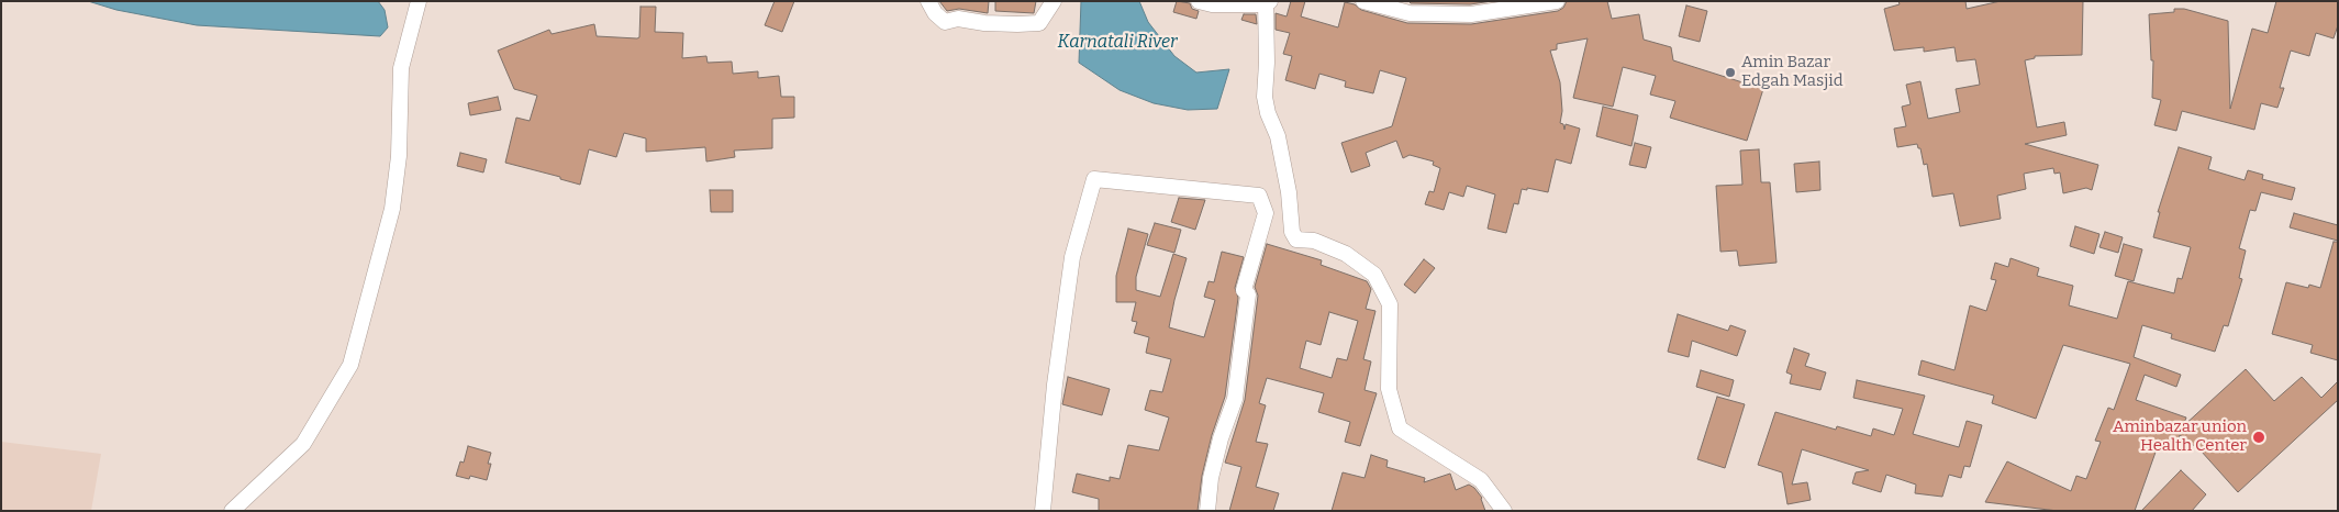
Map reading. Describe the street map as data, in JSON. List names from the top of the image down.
{
  "water": ["Karnatali River"],
  "places": ["Amin Bazar Edgah Masjid", "Aminbazar union Health Center"]
}
